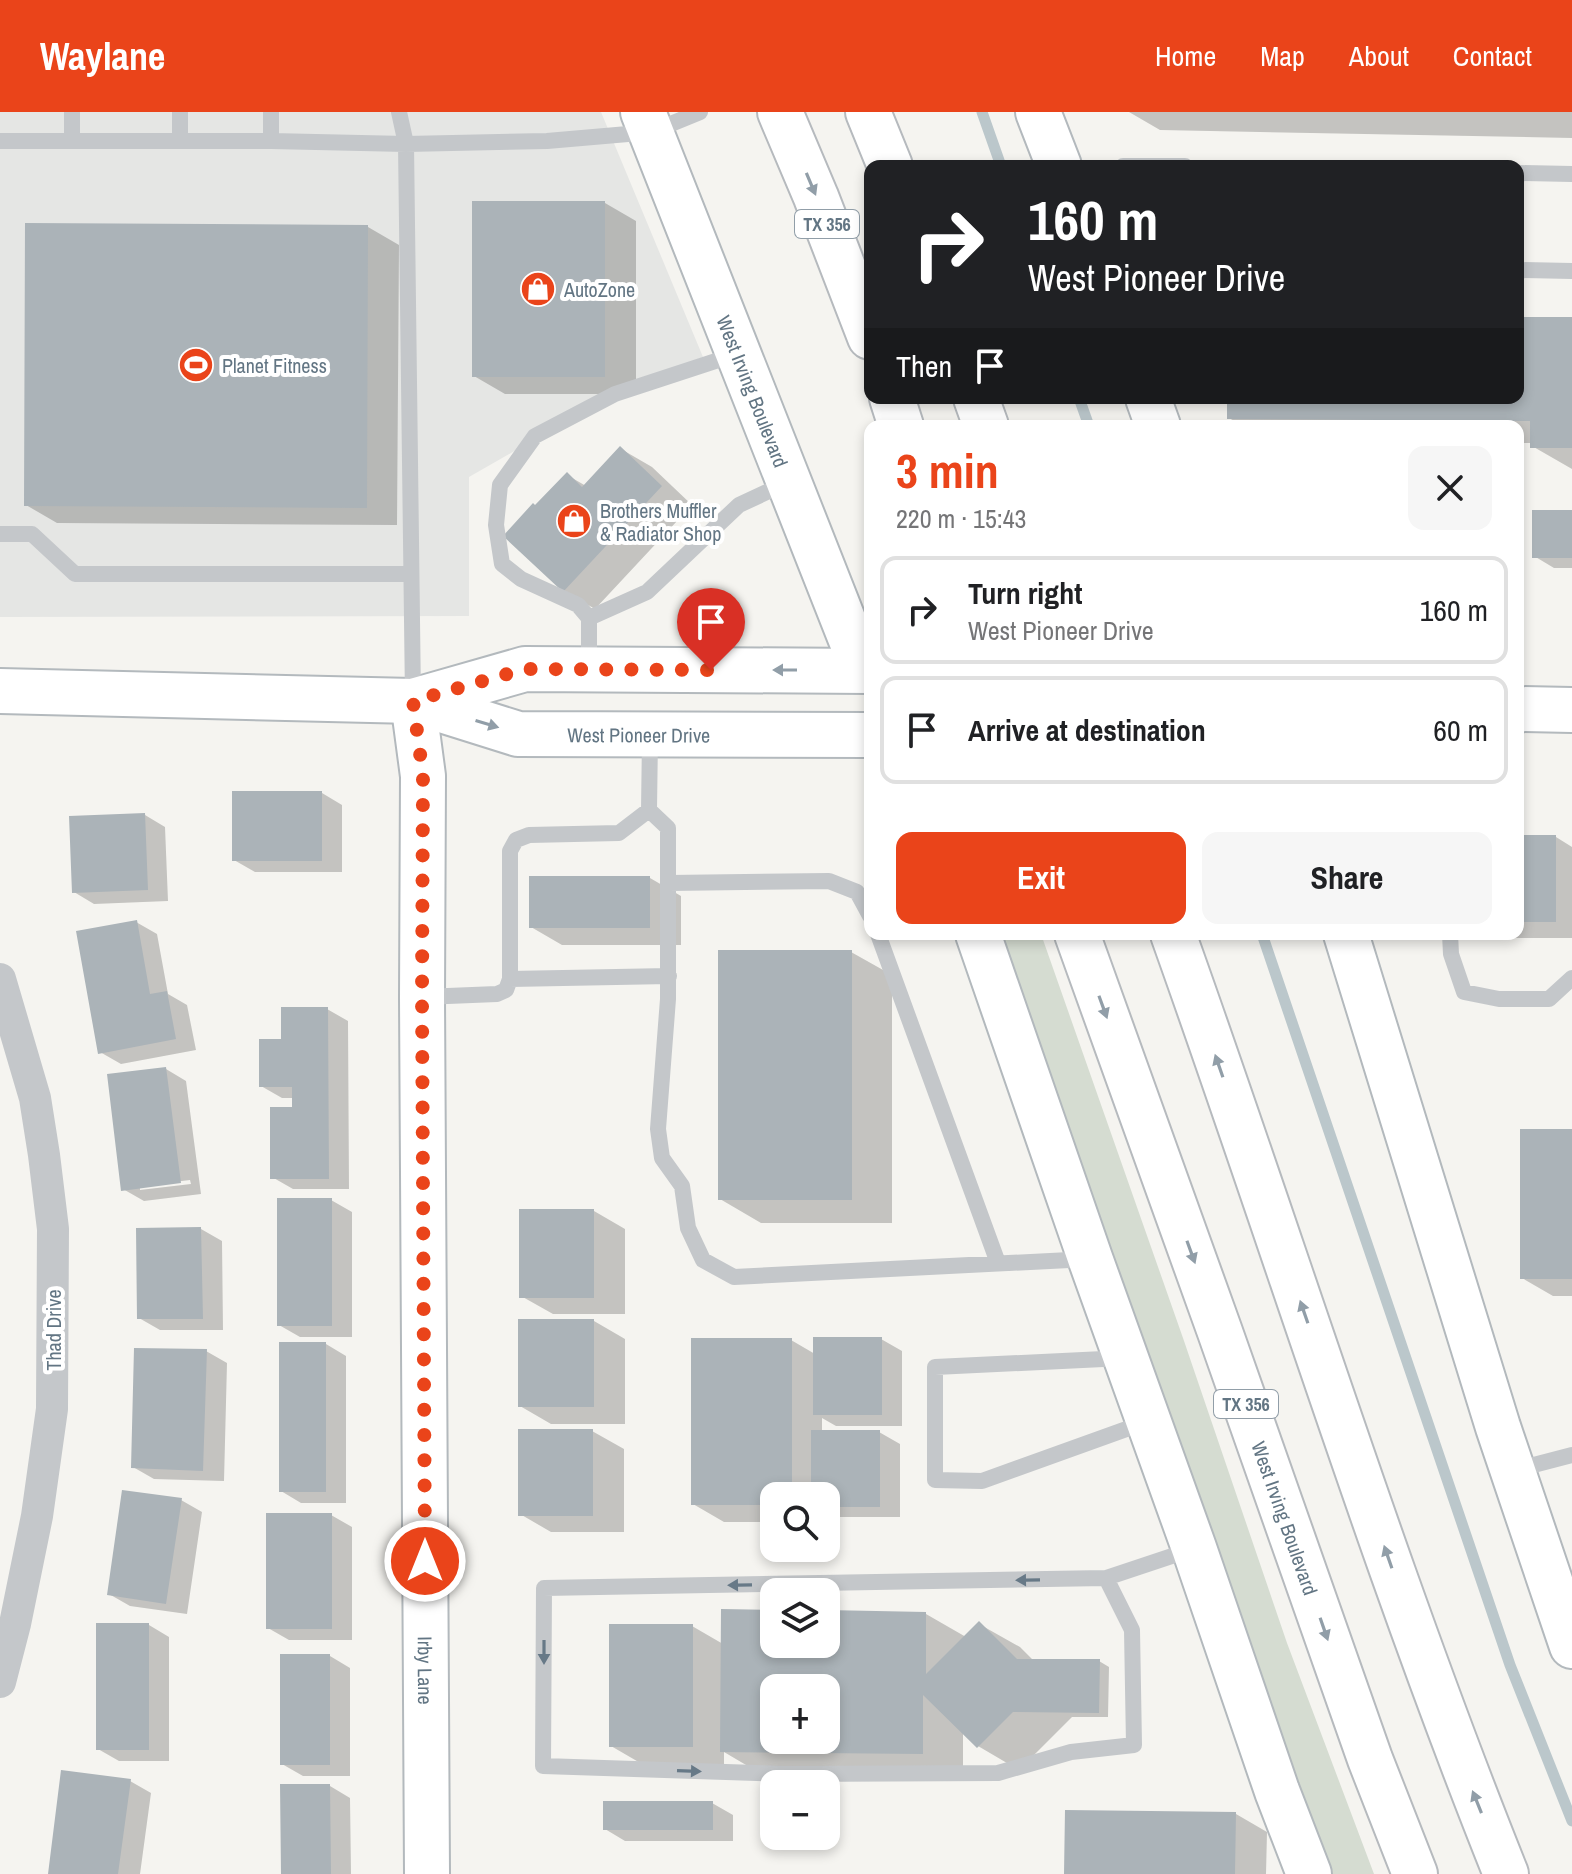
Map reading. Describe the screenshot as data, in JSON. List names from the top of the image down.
{
  "streets": {
    "main road": [
      "TX 356",
      "West Irving Boulevard",
      "West Pioneer Drive",
      "Irby Lane"
    ],
    "street": ["Thad Drive"]
  },
  "crossings": [
    ["West Pioneer Drive", "Irby Lane"]
  ],
  "places": {
    "shop": ["AutoZone", "Brothers Muffler & Radiator Shop"],
    "sports": ["Planet Fitness"]
  },
  "page": {
    "header": "Waylane",
    "nav": [
      "Home",
      "Map",
      "About",
      "Contact"
    ],
    "turn": ["160 m", "West Pioneer Drive"],
    "then": "Then",
    "heading": ["3 min", "220 m · 15:43"],
    "list": [
      {
        "name": "Turn right",
        "note": "West Pioneer Drive",
        "value": "160 m"
      },
      {
        "name": "Arrive at destination",
        "value": "60 m"
      }
    ],
    "buttons": ["Exit", "Share"],
    "map_buttons": ["+", "−"]
  }
}
